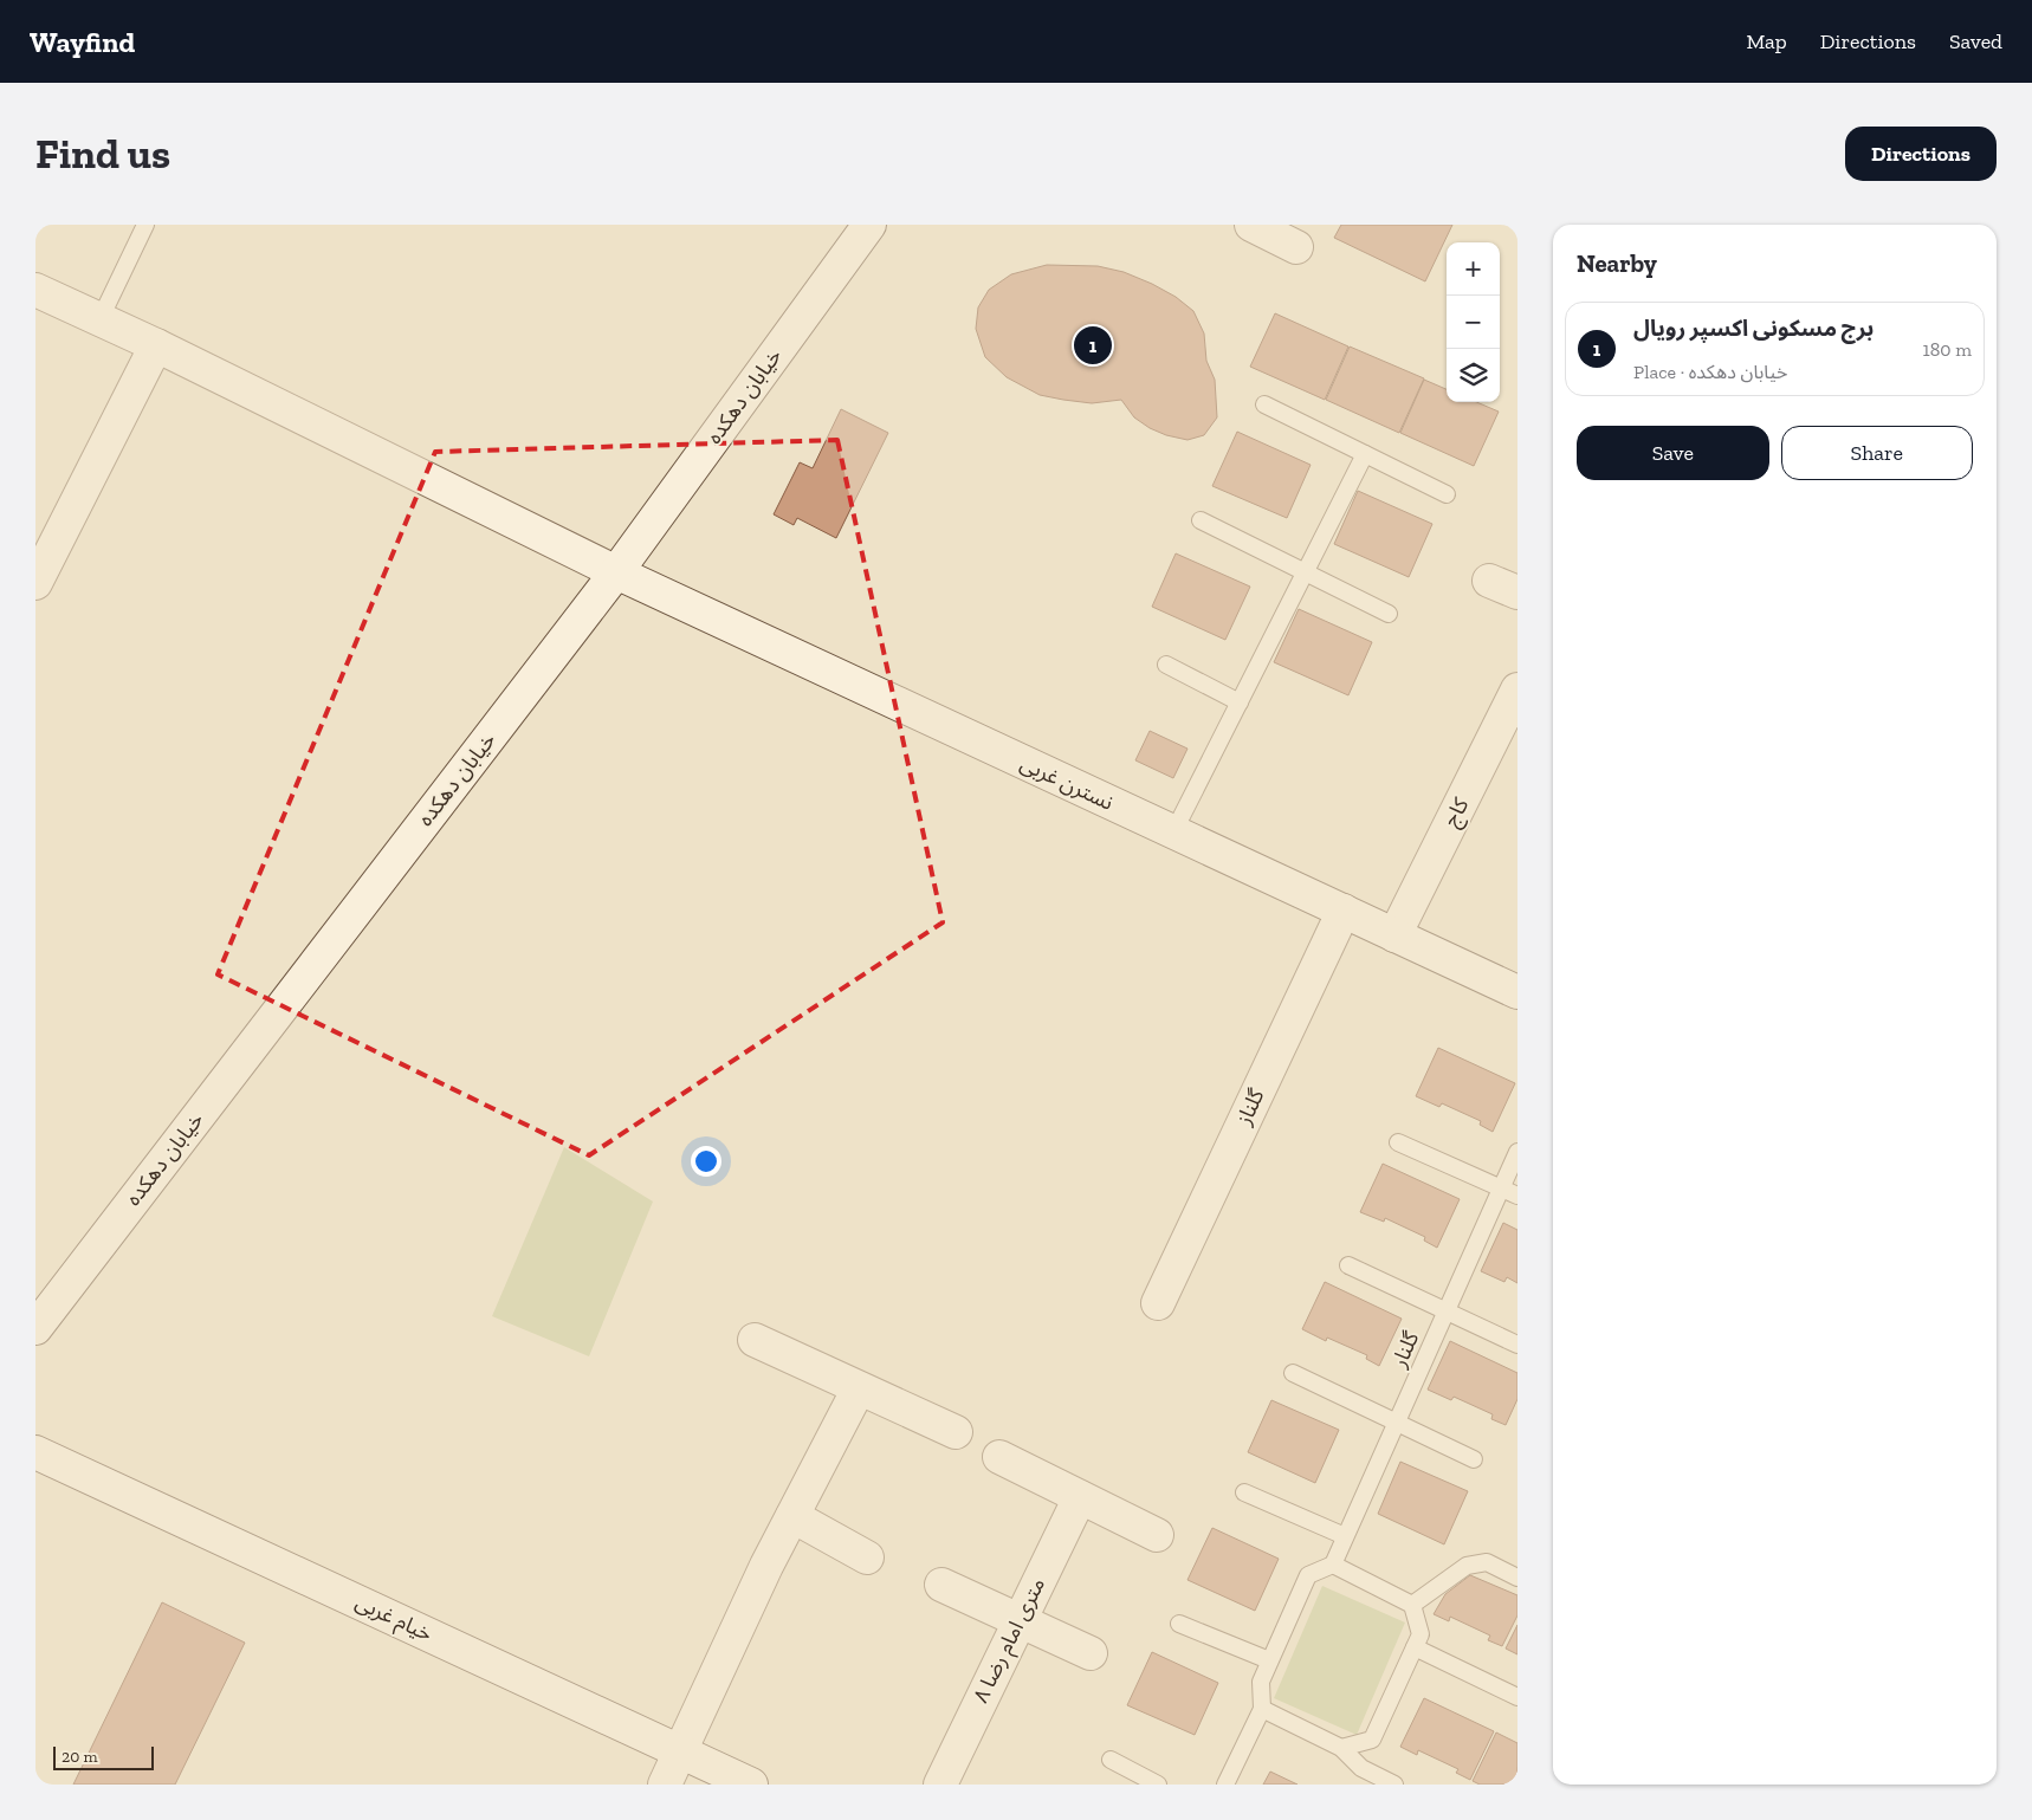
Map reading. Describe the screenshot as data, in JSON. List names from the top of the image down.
{
  "streets": {
    "street": [
      "خیابان دهکده",
      "نسترن غربی",
      "کاج",
      "گلناز",
      "خیام غربی",
      "۸ متری امام رضا"
    ],
    "lane": ["گلنار"]
  },
  "crossings": [
    ["خیابان دهکده", "نسترن غربی"],
    ["نسترن غربی", "کاج"],
    ["نسترن غربی", "گلناز"]
  ],
  "scale_bar": "20 m",
  "page": {
    "header": "Wayfind",
    "nav": ["Map", "Directions", "Saved"],
    "buttons": [
      "Directions",
      ["Save", "Share"]
    ],
    "title": "Find us",
    "heading": "Nearby",
    "map_buttons": ["+", "−"],
    "list": [
      {
        "mark": "1",
        "name": "برج مسکونی اکسپر رویال",
        "note": "Place · خیابان دهکده",
        "value": "180 m"
      }
    ],
    "pins": "1",
    "scale": "20 m"
  }
}
